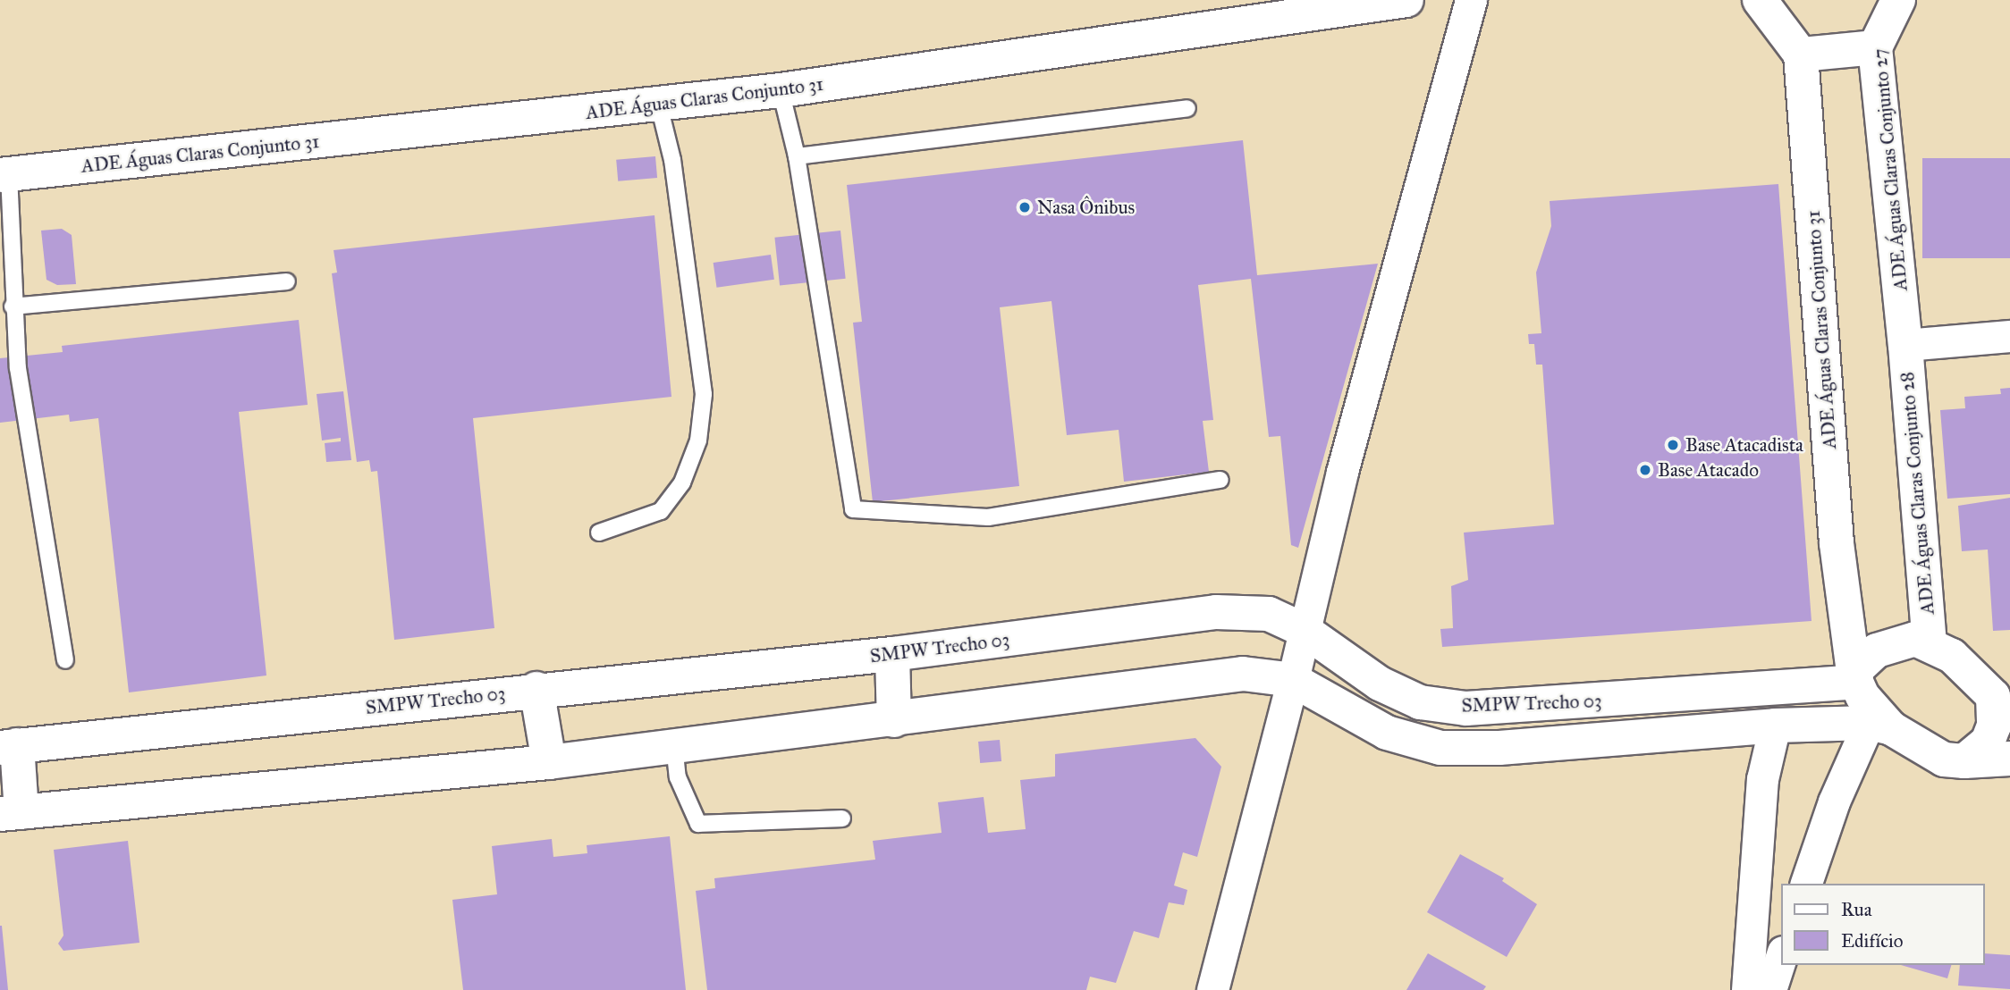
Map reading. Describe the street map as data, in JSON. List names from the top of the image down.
{
  "streets": {
    "street": [
      "ADE Águas Claras Conjunto 31",
      "ADE Águas Claras Conjunto 27",
      "ADE Águas Claras Conjunto 28",
      "SMPW Trecho 03"
    ]
  },
  "crossings": [
    ["ADE Águas Claras Conjunto 31", "ADE Águas Claras Conjunto 28"],
    ["ADE Águas Claras Conjunto 31", "SMPW Trecho 03"],
    ["ADE Águas Claras Conjunto 27", "ADE Águas Claras Conjunto 28"],
    ["ADE Águas Claras Conjunto 28", "SMPW Trecho 03"]
  ],
  "places": ["Nasa Ônibus", "Base Atacadista", "Base Atacado"],
  "legend": ["Rua", "Edifício"]
}
